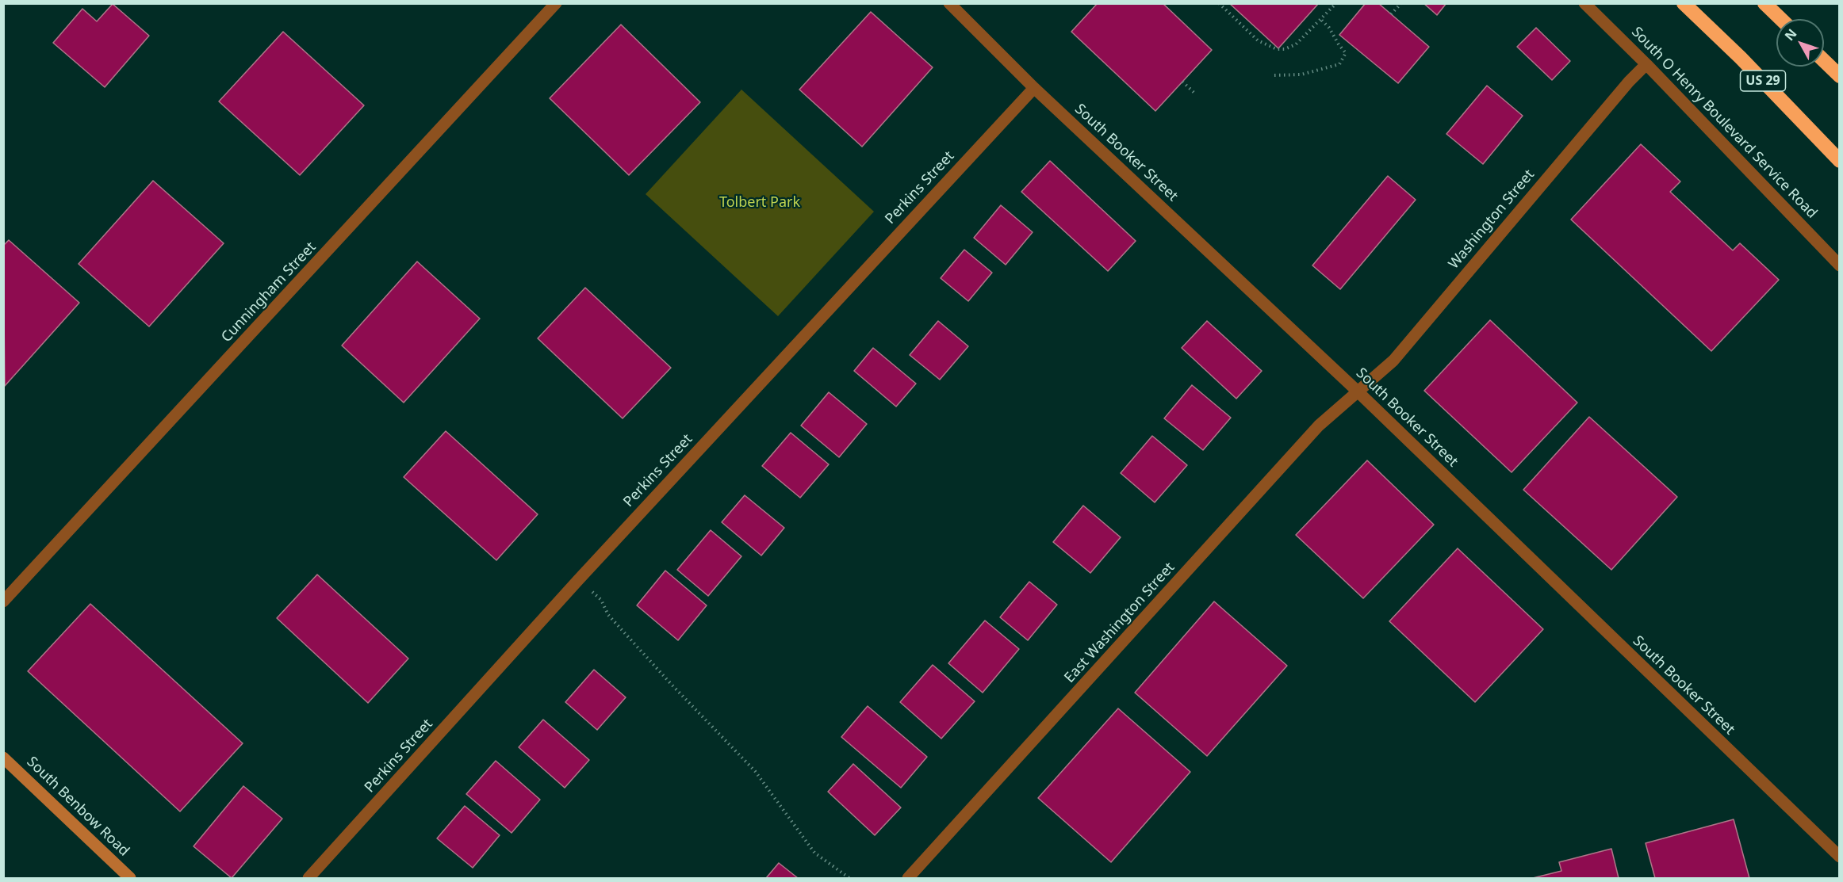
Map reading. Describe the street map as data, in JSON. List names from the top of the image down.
{
  "streets": {
    "highway": ["US 29"],
    "street": [
      "South O Henry Boulevard Service Road",
      "South Booker Street",
      "Perkins Street",
      "Washington Street",
      "Cunningham Street",
      "East Washington Street",
      "South Benbow Road"
    ]
  },
  "crossings": [
    ["South O Henry Boulevard Service Road", "Washington Street"],
    ["South Booker Street", "Perkins Street"],
    ["South Booker Street", "Washington Street"],
    ["South Booker Street", "East Washington Street"],
    ["Washington Street", "East Washington Street"]
  ],
  "parks": ["Tolbert Park"],
  "north": "top left"
}
